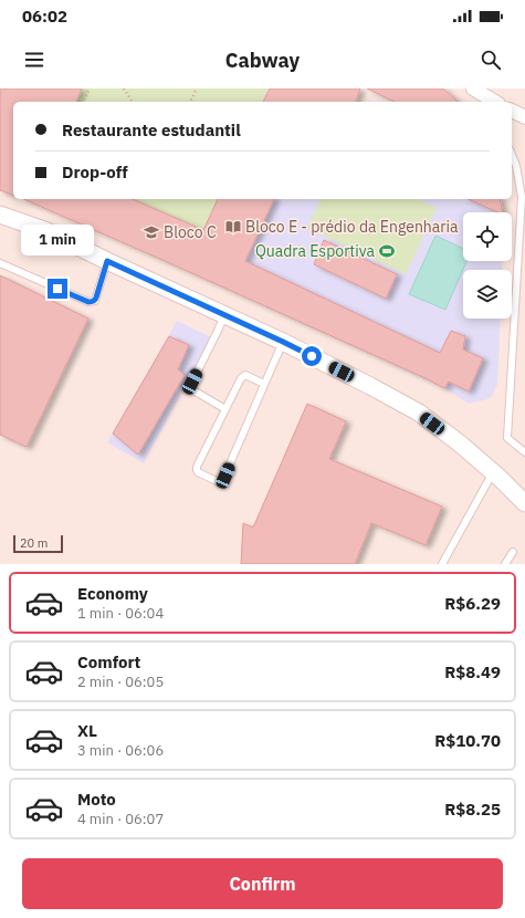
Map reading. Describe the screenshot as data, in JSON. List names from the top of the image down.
{
  "places": {
    "library": ["Bloco E - prédio da Engenharia"],
    "school or university": ["Bloco C"],
    "sports": ["Quadra Esportiva"]
  },
  "scale_bar": "20 m",
  "page": {
    "status": "06:02",
    "header": "Cabway",
    "banner": ["Restaurante estudantil", "Drop-off"],
    "bubble": "1 min",
    "scale": "20 m",
    "list": [
      {
        "name": "Economy",
        "note": "1 min · 06:04",
        "value": "R$6.29"
      },
      {
        "name": "Comfort",
        "note": "2 min · 06:05",
        "value": "R$8.49"
      },
      {
        "name": "XL",
        "note": "3 min · 06:06",
        "value": "R$10.70"
      },
      {
        "name": "Moto",
        "note": "4 min · 06:07",
        "value": "R$8.25"
      }
    ],
    "buttons": "Confirm"
  }
}
